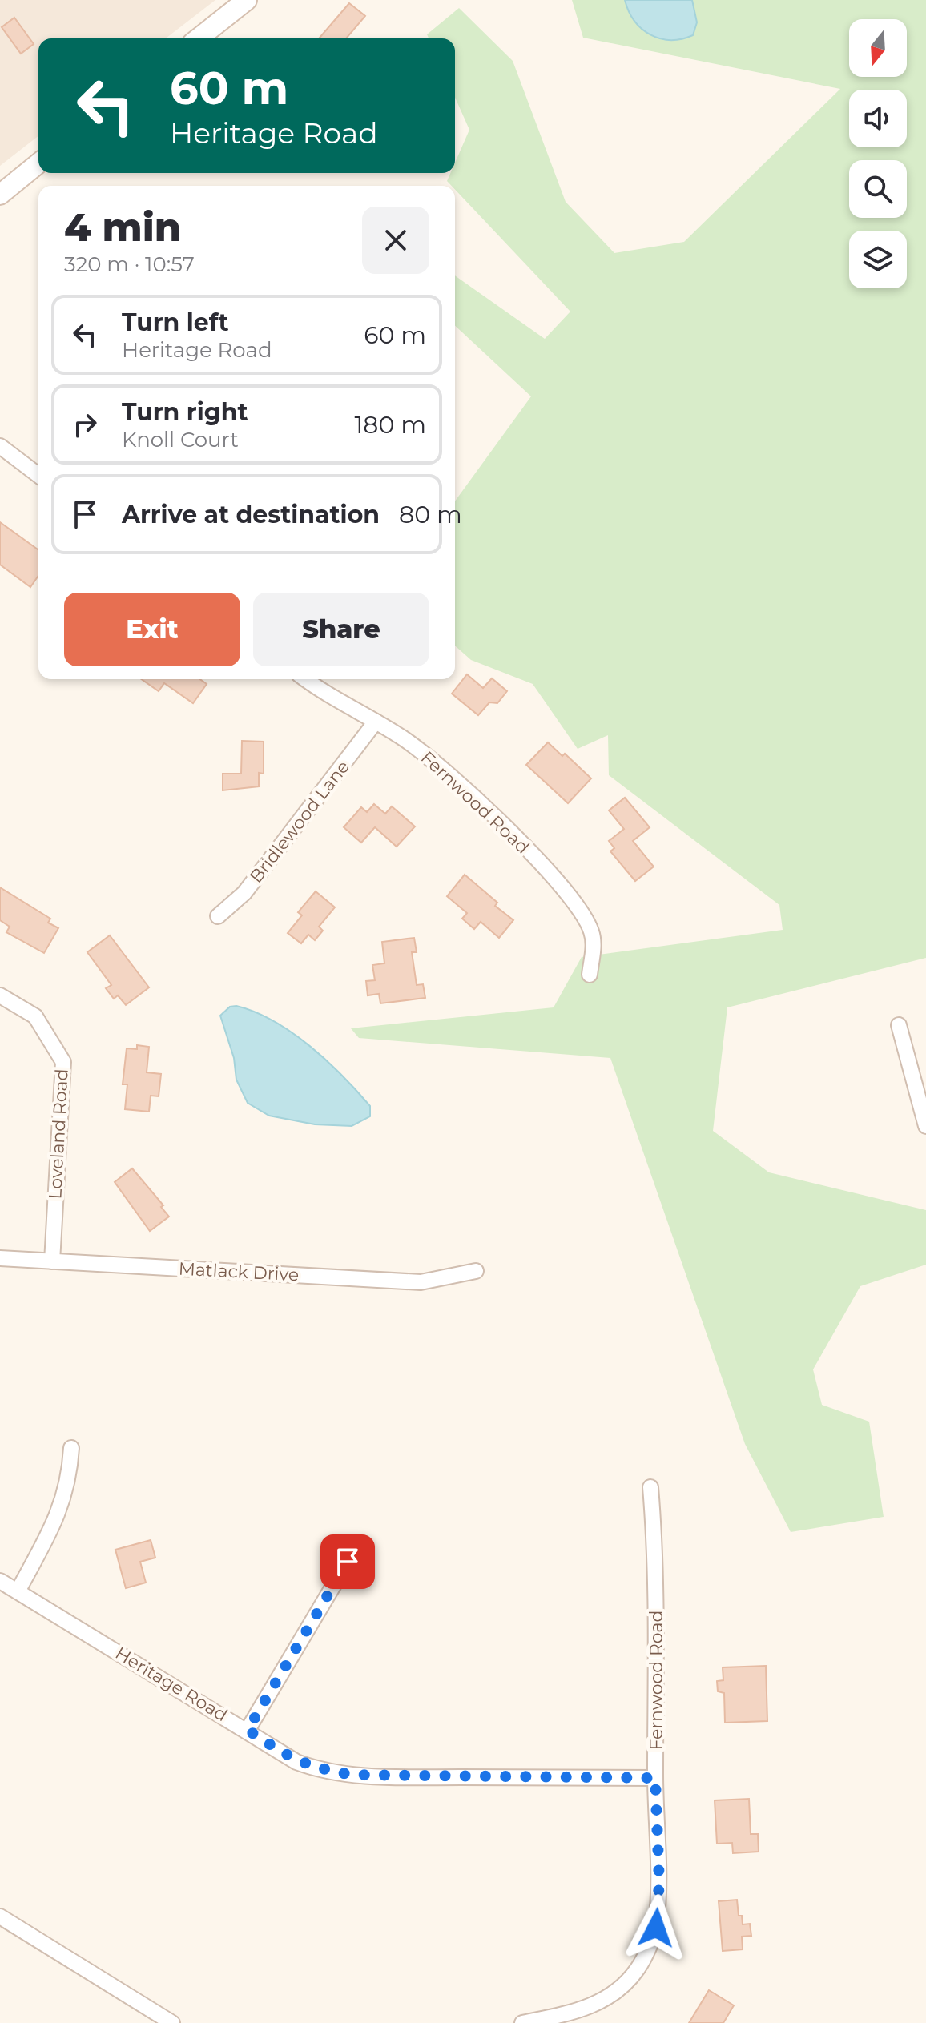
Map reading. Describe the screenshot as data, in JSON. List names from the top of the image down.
{
  "streets": {
    "street": [
      "Fernwood Road",
      "Bridlewood Lane",
      "Loveland Road",
      "Matlack Drive",
      "Heritage Road"
    ]
  },
  "crossings": [
    ["Fernwood Road", "Bridlewood Lane"],
    ["Fernwood Road", "Heritage Road"],
    ["Loveland Road", "Matlack Drive"]
  ],
  "north": "bottom",
  "page": {
    "turn": ["60 m", "Heritage Road"],
    "heading": ["4 min", "320 m · 10:57"],
    "list": [
      {
        "name": "Turn left",
        "note": "Heritage Road",
        "value": "60 m"
      },
      {
        "name": "Turn right",
        "note": "Knoll Court",
        "value": "180 m"
      },
      {
        "name": "Arrive at destination",
        "value": "80 m"
      }
    ],
    "buttons": ["Exit", "Share"]
  }
}
